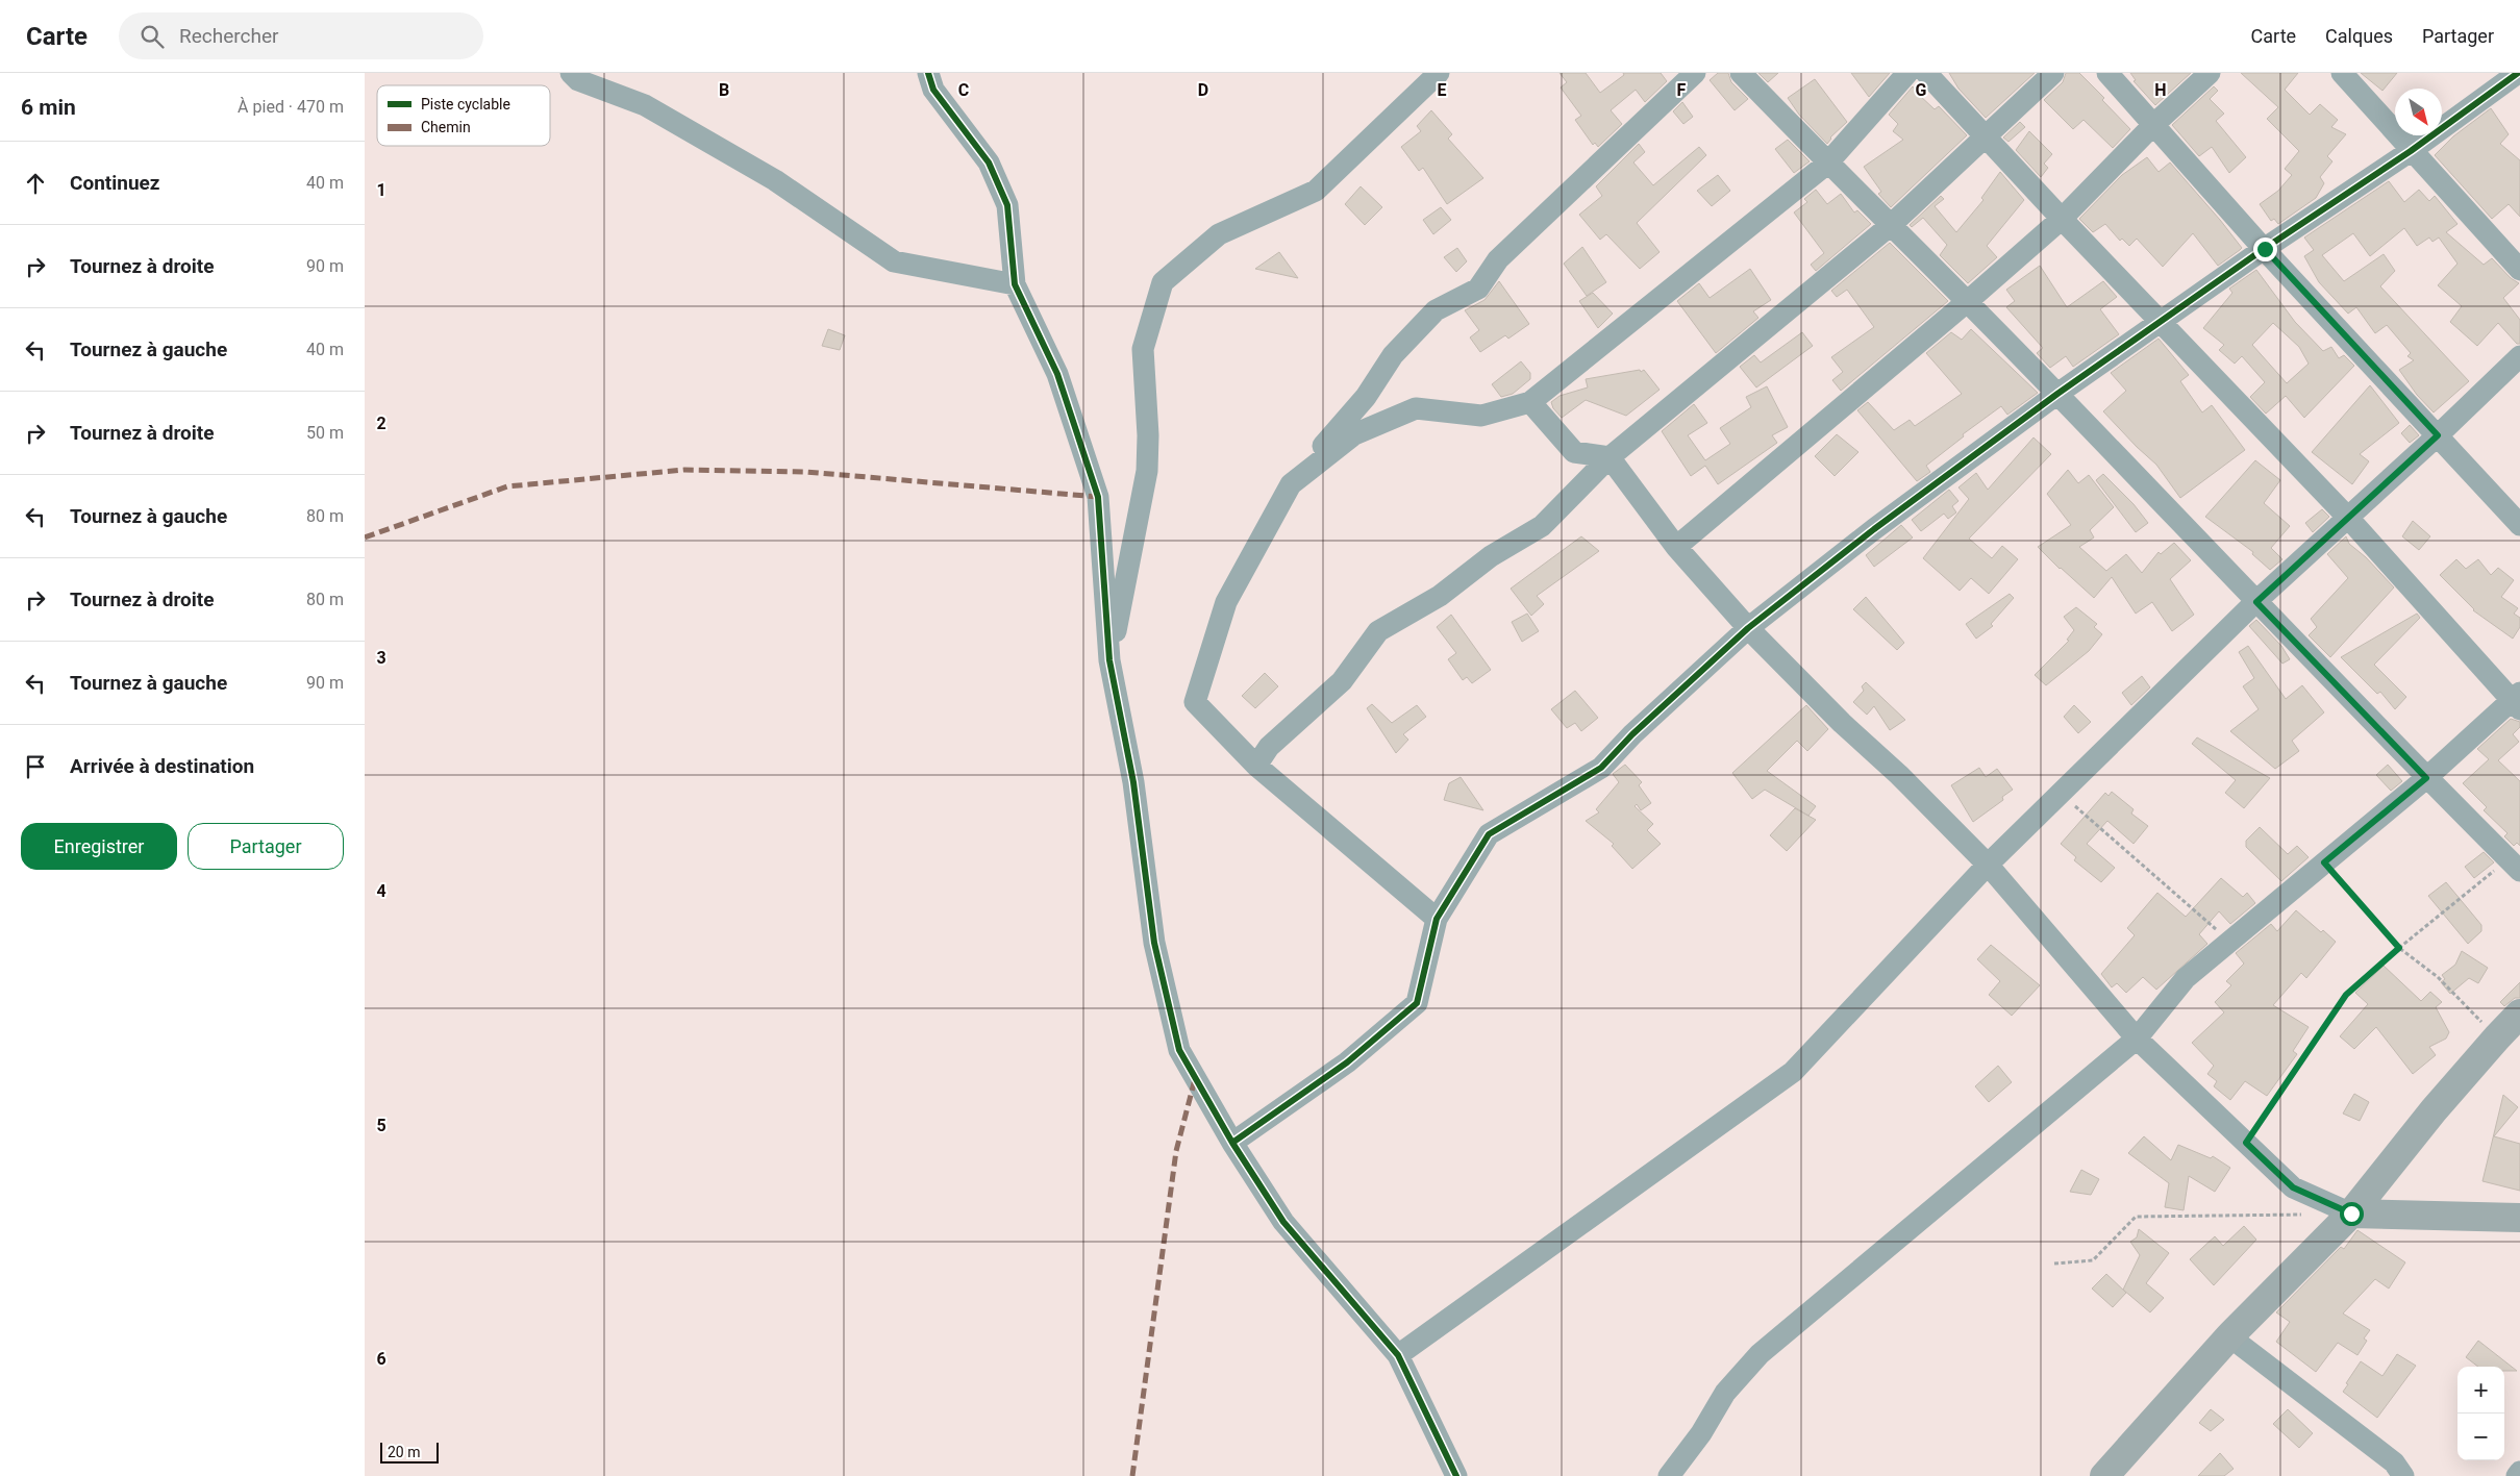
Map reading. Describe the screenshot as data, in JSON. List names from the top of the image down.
{
  "legend": ["Piste cyclable", "Chemin"],
  "scale_bar": "20 m",
  "north": "bottom right",
  "page": {
    "header": "Carte",
    "search": "Rechercher",
    "nav": ["Carte", "Calques", "Partager"],
    "heading": ["6 min", "À pied · 470 m"],
    "list": [
      ["Continuez", "40 m"],
      ["Tournez à droite", "90 m"],
      ["Tournez à gauche", "40 m"],
      ["Tournez à droite", "50 m"],
      ["Tournez à gauche", "80 m"],
      ["Tournez à droite", "80 m"],
      ["Tournez à gauche", "90 m"],
      "Arrivée à destination"
    ],
    "buttons": ["Enregistrer", "Partager"],
    "map_buttons": ["+", "−"],
    "scale": "20 m"
  },
  "grid": {
    "columns": [
      "B",
      "C",
      "D",
      "E",
      "F",
      "G",
      "H"
    ],
    "rows": [
      "1",
      "2",
      "3",
      "4",
      "5",
      "6"
    ]
  }
}
